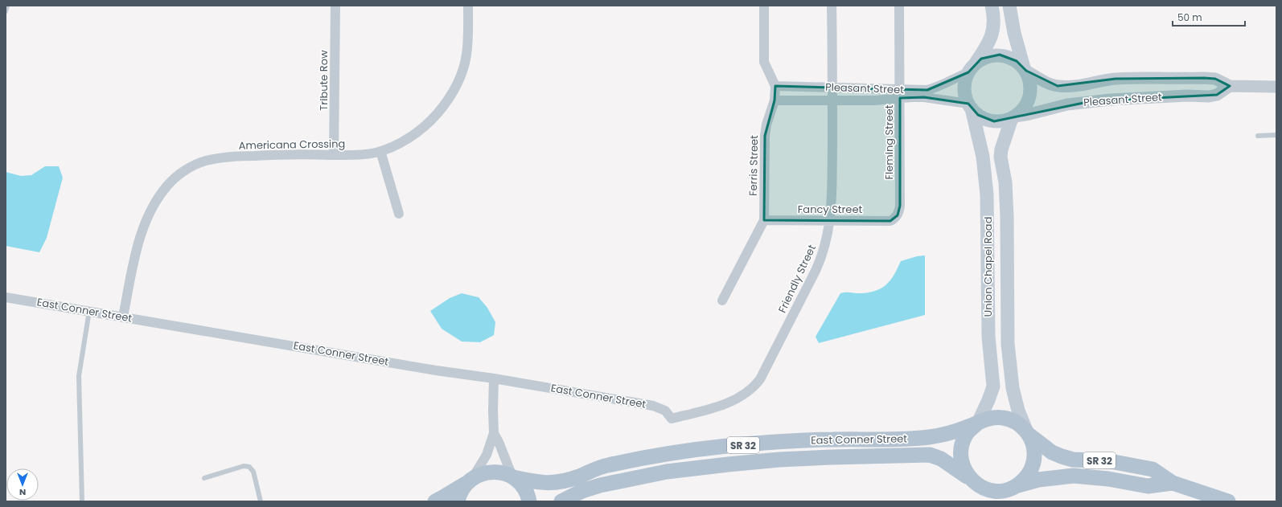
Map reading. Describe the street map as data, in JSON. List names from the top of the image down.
{
  "streets": {
    "main road": ["Union Chapel Road", "East Conner Street", "SR 32"],
    "street": [
      "Tribute Row",
      "Pleasant Street",
      "Fleming Street",
      "Americana Crossing",
      "Ferris Street",
      "Fancy Street",
      "Friendly Street"
    ]
  },
  "crossings": [
    ["Tribute Row", "Americana Crossing"],
    ["Pleasant Street", "Fleming Street"],
    ["Pleasant Street", "Ferris Street"],
    ["Pleasant Street", "Union Chapel Road"],
    ["Pleasant Street", "Friendly Street"],
    ["Fleming Street", "Fancy Street"],
    ["Americana Crossing", "East Conner Street"],
    ["Ferris Street", "Fancy Street"],
    ["Fancy Street", "Friendly Street"],
    ["Union Chapel Road", "East Conner Street"],
    ["Union Chapel Road", "SR 32"],
    ["Friendly Street", "East Conner Street"],
    ["East Conner Street", "SR 32"]
  ],
  "scale_bar": "50 m",
  "north": "bottom"
}
